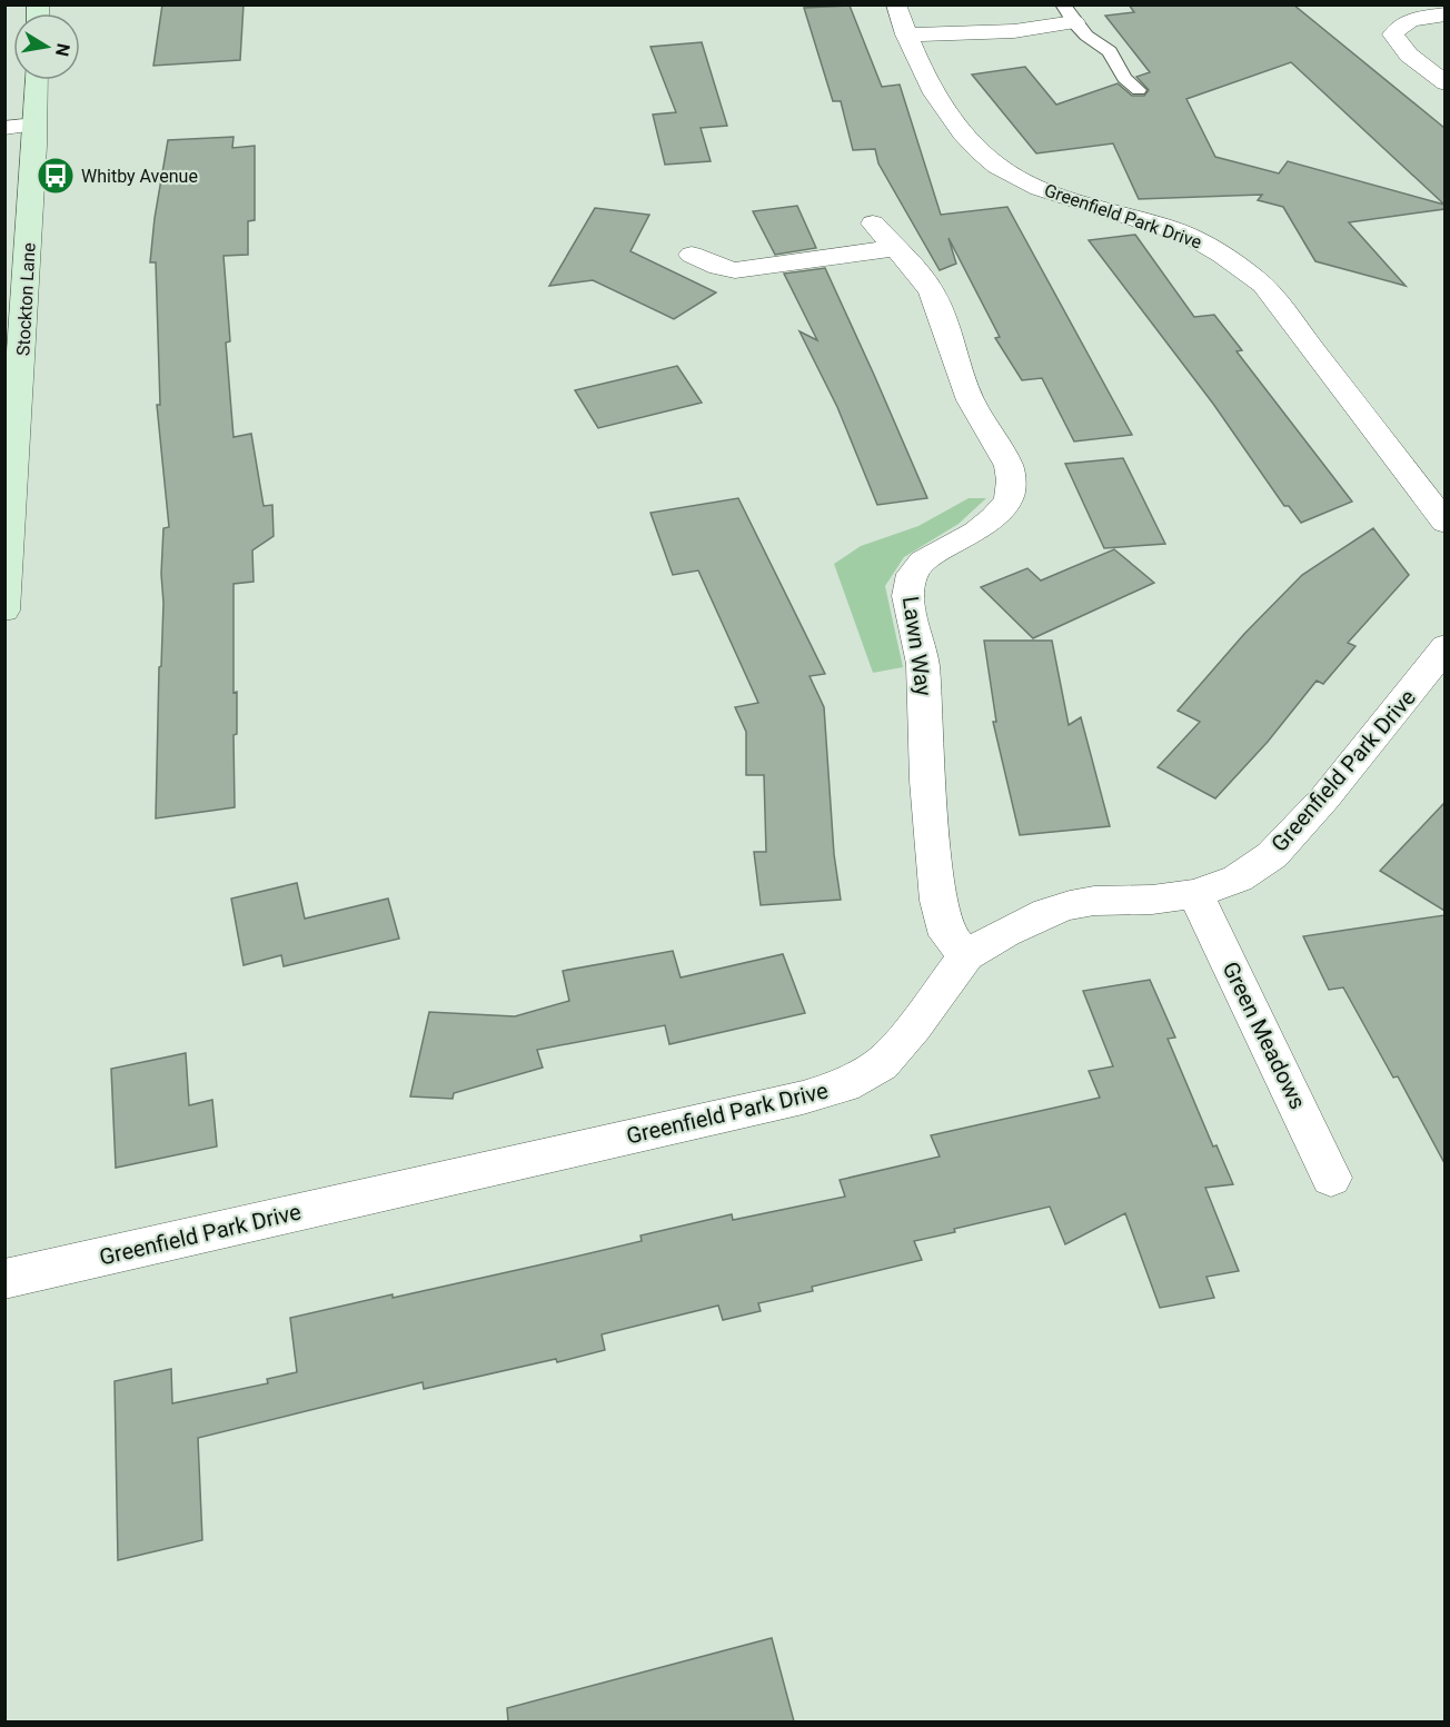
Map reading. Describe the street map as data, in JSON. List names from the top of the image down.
{
  "streets": {
    "street": [
      "Greenfield Park Drive",
      "Stockton Lane",
      "Lawn Way",
      "Green Meadows"
    ]
  },
  "crossings": [
    ["Greenfield Park Drive", "Lawn Way"],
    ["Greenfield Park Drive", "Green Meadows"]
  ],
  "places": {
    "bus stop": ["Whitby Avenue"]
  },
  "north": "right"
}
